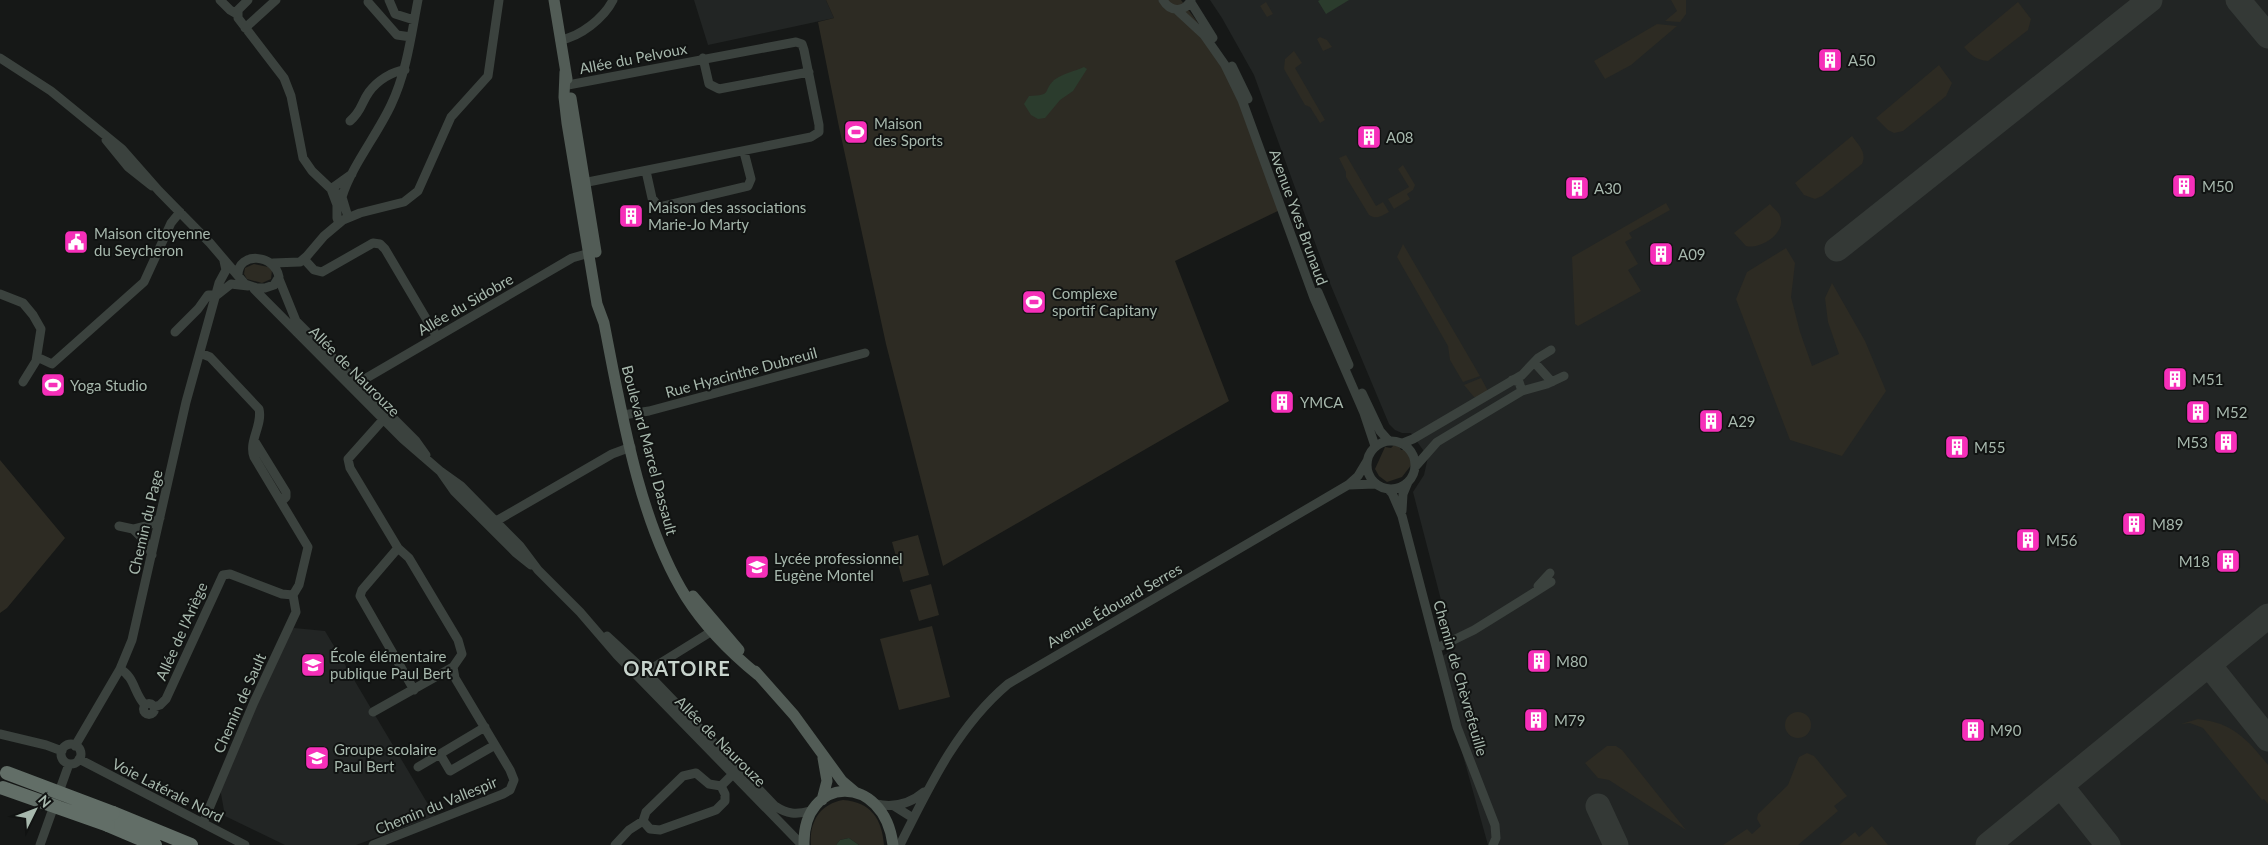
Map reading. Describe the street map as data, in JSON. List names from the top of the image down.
{
  "streets": {
    "main road": ["Boulevard Marcel Dassault"],
    "street": [
      "Allée du Pelvoux",
      "Avenue Yves Brunaud",
      "Allée du Sidobre",
      "Allée de Naurouze",
      "Rue Hyacinthe Dubreuil",
      "Chemin du Page",
      "Avenue Édouard Serres",
      "Allée de l'Ariège",
      "Chemin de Chèvrefeuille",
      "Chemin de Sault",
      "Voie Latérale Nord",
      "Chemin du Vallespir"
    ]
  },
  "crossings": [
    ["Allée du Pelvoux", "Boulevard Marcel Dassault"],
    ["Avenue Yves Brunaud", "Avenue Édouard Serres"],
    ["Avenue Yves Brunaud", "Chemin de Chèvrefeuille"],
    ["Allée du Sidobre", "Allée de Naurouze"],
    ["Allée du Sidobre", "Boulevard Marcel Dassault"],
    ["Rue Hyacinthe Dubreuil", "Boulevard Marcel Dassault"],
    ["Boulevard Marcel Dassault", "Avenue Édouard Serres"],
    ["Chemin du Page", "Allée de l'Ariège"],
    ["Chemin du Page", "Voie Latérale Nord"],
    ["Avenue Édouard Serres", "Chemin de Chèvrefeuille"],
    ["Allée de l'Ariège", "Chemin de Sault"],
    ["Chemin de Sault", "Voie Latérale Nord"]
  ],
  "districts": ["ORATOIRE"],
  "places": {
    "building": [
      "A50",
      "A08",
      "M50",
      "A30",
      "Maison des associations Marie-Jo Marty",
      "A09",
      "M51",
      "YMCA",
      "M52",
      "A29",
      "M53",
      "M55",
      "M89",
      "M56",
      "M18",
      "M80",
      "M79",
      "M90"
    ],
    "sports": ["Maison des Sports", "Complexe sportif Capitany", "Yoga Studio"],
    "public building": ["Maison citoyenne du Seycheron"],
    "school or university": ["Lycée professionnel Eugène Montel", "École élémentaire publique Paul Bert", "Groupe scolaire Paul Bert"]
  },
  "north": "top right"
}
